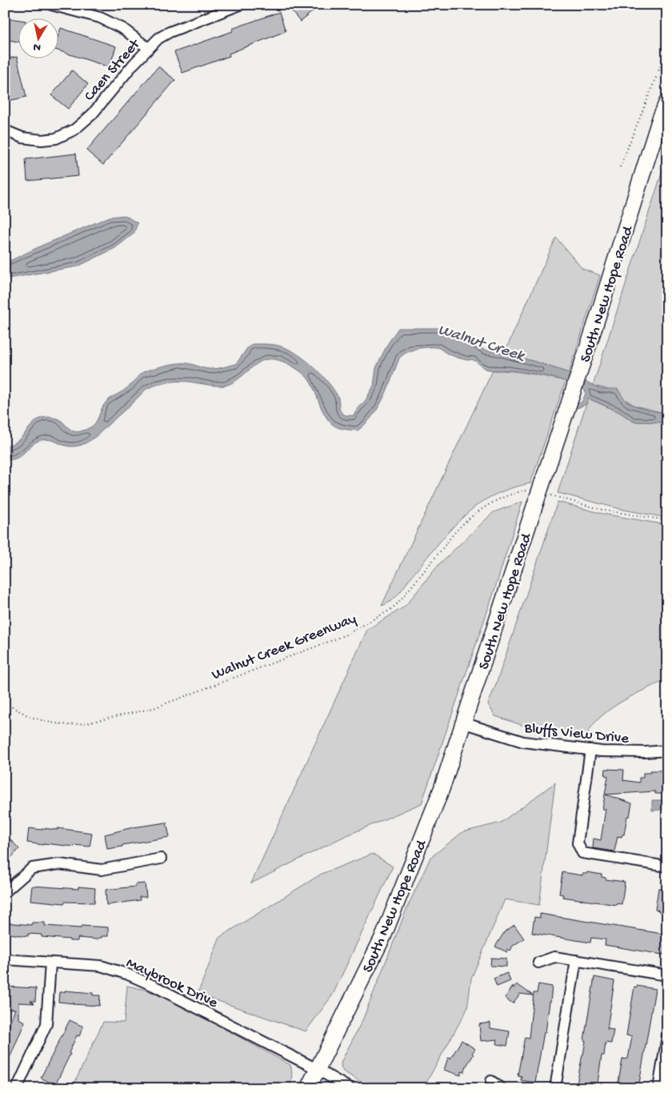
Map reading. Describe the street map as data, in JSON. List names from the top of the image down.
{
  "streets": {
    "main road": ["South New Hope Road"],
    "street": ["Caen Street", "Bluffs View Drive", "Maybrook Drive"],
    "path": ["Walnut Creek Greenway"]
  },
  "crossings": [
    ["South New Hope Road", "Bluffs View Drive"],
    ["South New Hope Road", "Maybrook Drive"]
  ],
  "water": ["Walnut Creek"],
  "north": "bottom"
}
